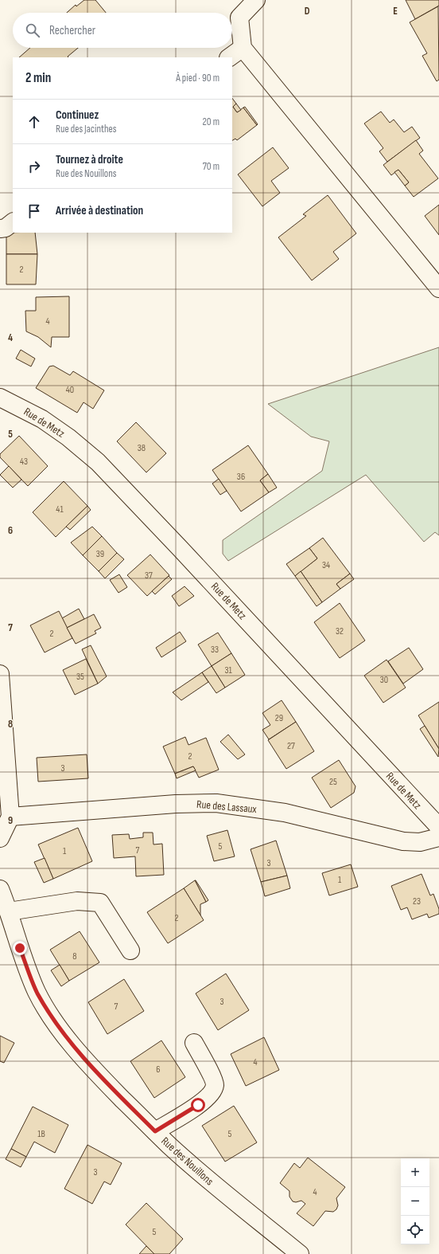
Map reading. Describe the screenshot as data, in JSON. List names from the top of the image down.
{
  "streets": {
    "street": ["Rue de Metz", "Rue des Lassaux", "Rue des Nouillons"]
  },
  "house_numbers": [
    "2",
    "4",
    "40",
    "38",
    "43",
    "36",
    "41",
    "39",
    "34",
    "37",
    "32",
    "2",
    "33",
    "31",
    "35",
    "30",
    "29",
    "27",
    "2",
    "3",
    "25",
    "5",
    "7",
    "1",
    "3",
    "1",
    "23",
    "2",
    "8",
    "3",
    "7",
    "4",
    "6",
    "1B",
    "5",
    "3",
    "4",
    "5"
  ],
  "page": {
    "search": "Rechercher",
    "heading": ["2 min", "À pied · 90 m"],
    "list": [
      ["Continuez", "Rue des Jacinthes", "20 m"],
      ["Tournez à droite", "Rue des Nouillons", "70 m"],
      "Arrivée à destination"
    ],
    "map_buttons": ["+", "−"]
  },
  "grid": {
    "columns": ["D", "E"],
    "rows": [
      "4",
      "5",
      "6",
      "7",
      "8",
      "9"
    ]
  }
}
